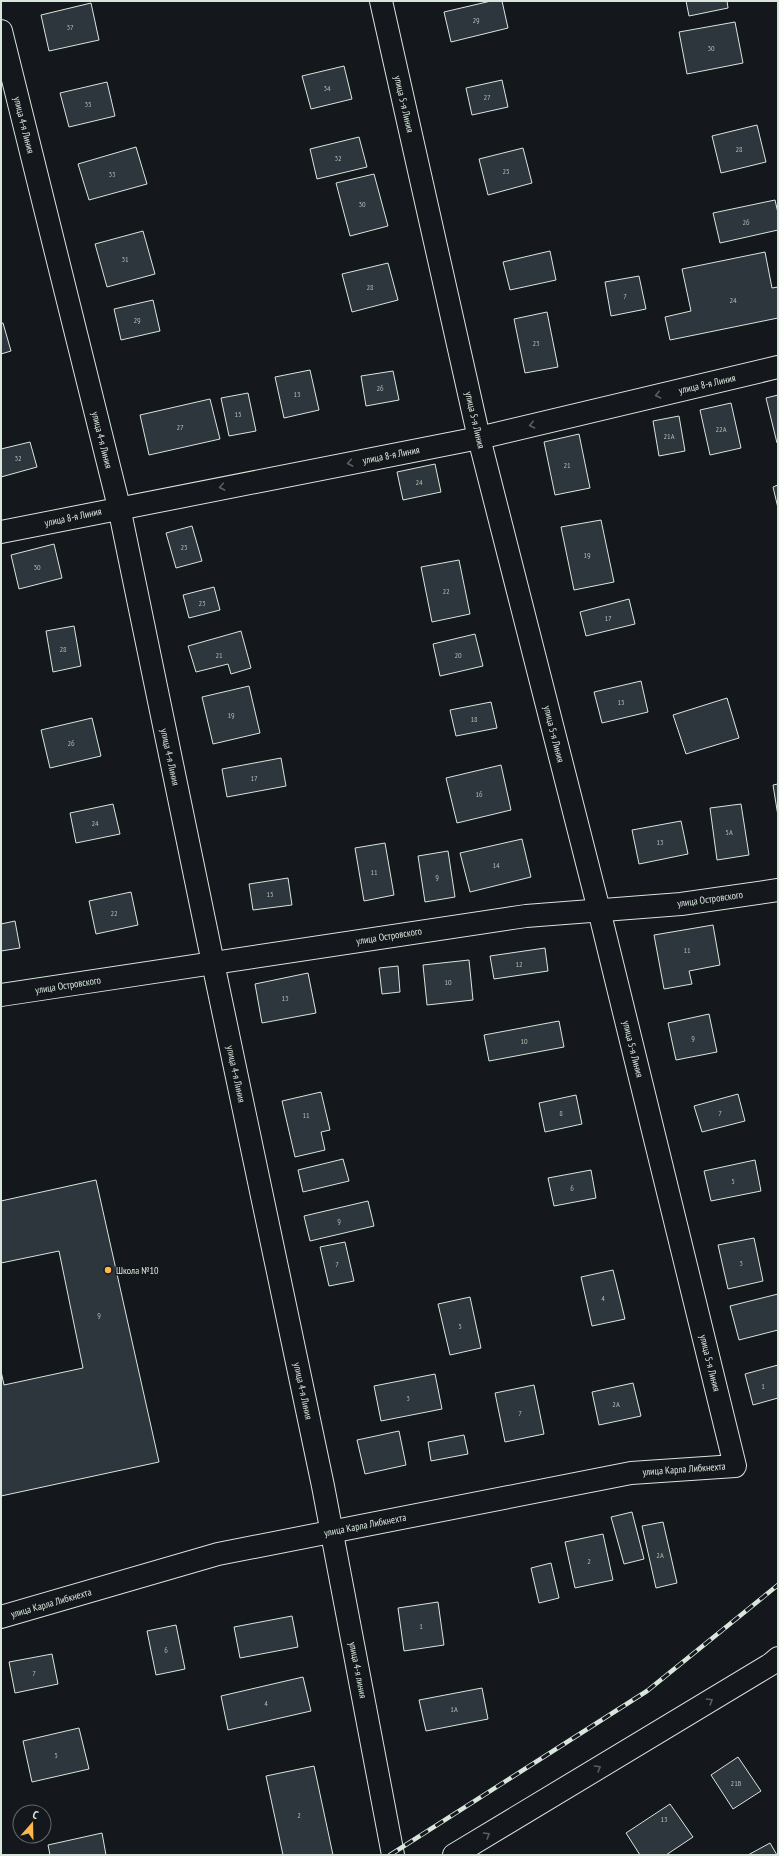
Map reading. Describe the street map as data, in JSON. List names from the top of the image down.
{
  "streets": {
    "street": [
      "улица 5-я Линия",
      "улица 4-я Линия",
      "улица 8-я Линия",
      "улица Островского",
      "улица Карла Либкнехта",
      "улица 4-я линия"
    ]
  },
  "crossings": [
    ["улица 5-я Линия", "улица 8-я Линия"],
    ["улица 5-я Линия", "улица Островского"],
    ["улица 5-я Линия", "улица Карла Либкнехта"],
    ["улица 4-я Линия", "улица 8-я Линия"],
    ["улица 4-я Линия", "улица Островского"],
    ["улица 4-я Линия", "улица 4-я линия"],
    ["улица Карла Либкнехта", "улица 4-я линия"]
  ],
  "one_way": ["улица 8-я Линия"],
  "places": ["Школа №10"],
  "house_numbers": [
    "29",
    "37",
    "30",
    "34",
    "27",
    "35",
    "28",
    "32",
    "25",
    "33",
    "30",
    "26",
    "31",
    "28",
    "7",
    "24",
    "29",
    "23",
    "26",
    "13",
    "15",
    "27",
    "22А",
    "21А",
    "32",
    "21",
    "24",
    "25",
    "19",
    "30",
    "22",
    "23",
    "17",
    "28",
    "21",
    "20",
    "15",
    "19",
    "18",
    "26",
    "17",
    "16",
    "24",
    "5А",
    "13",
    "14",
    "11",
    "9",
    "15",
    "22",
    "11",
    "12",
    "10",
    "13",
    "9",
    "10",
    "8",
    "7",
    "11",
    "5",
    "6",
    "9",
    "3",
    "7",
    "4",
    "9",
    "5",
    "1",
    "3",
    "2А",
    "7",
    "2А",
    "2",
    "1",
    "6",
    "7",
    "4",
    "1А",
    "5",
    "21Б",
    "2",
    "13"
  ],
  "north": "top"
}
